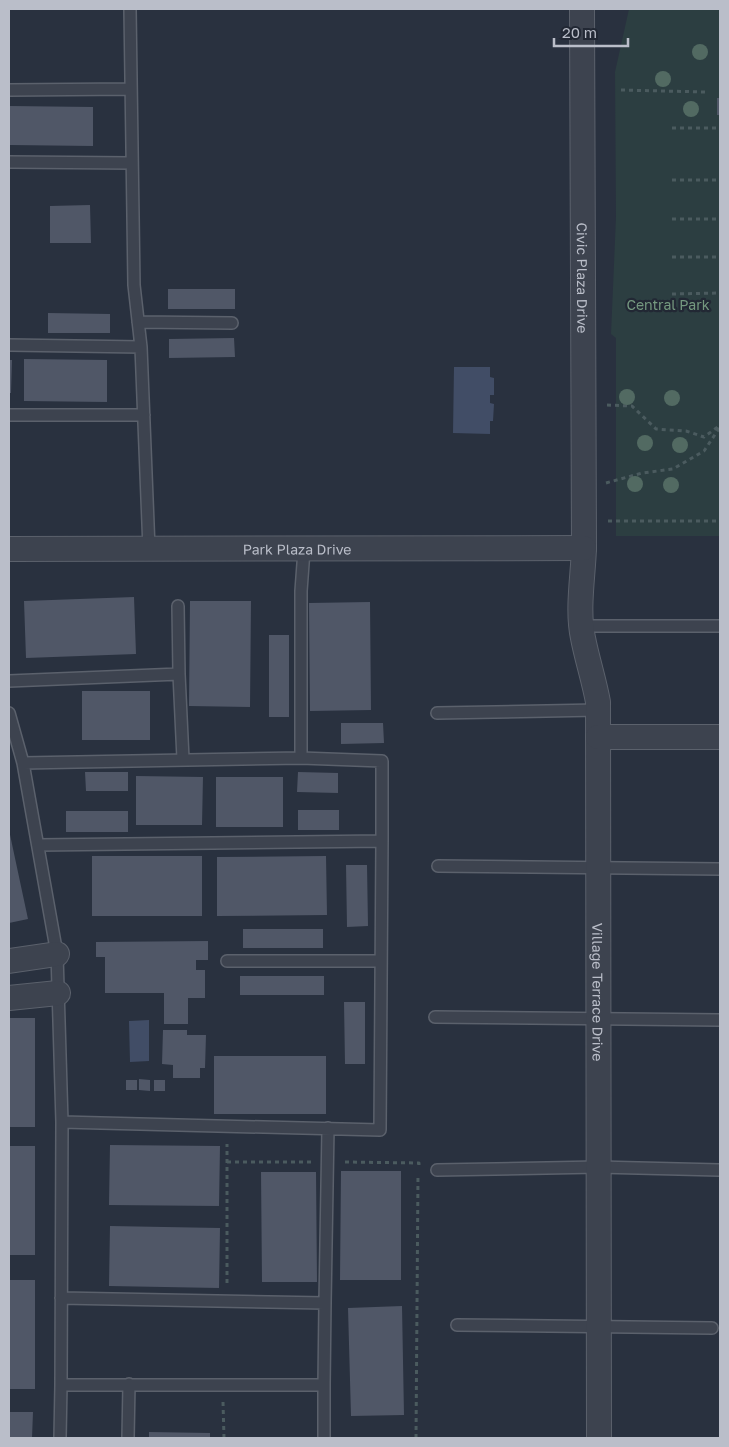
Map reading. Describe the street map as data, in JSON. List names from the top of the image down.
{
  "streets": {
    "street": ["Civic Plaza Drive", "Park Plaza Drive", "Village Terrace Drive"]
  },
  "crossings": [
    ["Civic Plaza Drive", "Park Plaza Drive"],
    ["Civic Plaza Drive", "Village Terrace Drive"],
    ["Park Plaza Drive", "Village Terrace Drive"]
  ],
  "parks": ["Central Park"],
  "scale_bar": "20 m"
}
